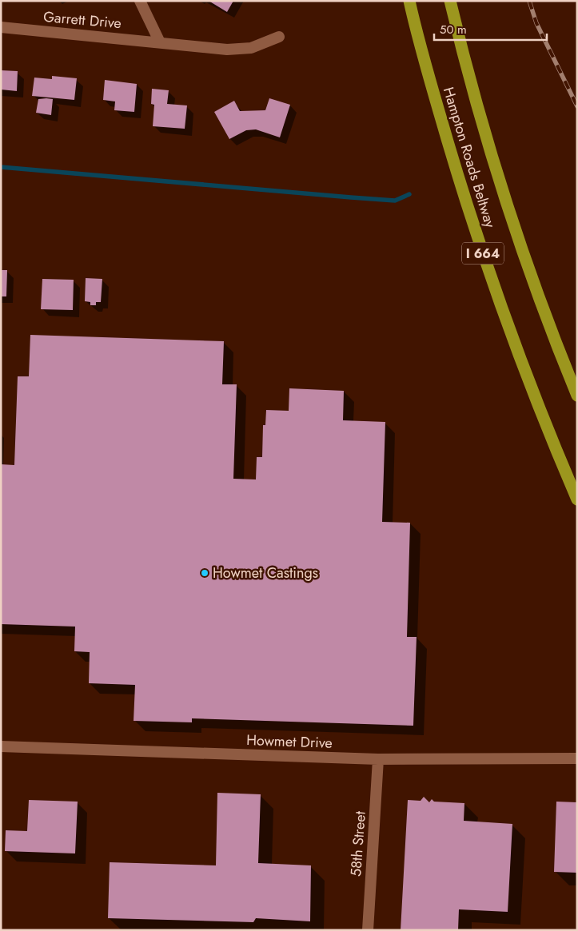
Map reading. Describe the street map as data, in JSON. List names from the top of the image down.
{
  "streets": {
    "highway": ["Hampton Roads Beltway", "I 664"],
    "street": ["Garrett Drive", "Howmet Drive", "58th Street"]
  },
  "crossings": [
    ["Howmet Drive", "58th Street"]
  ],
  "places": ["Howmet Castings"],
  "scale_bar": "50 m"
}
